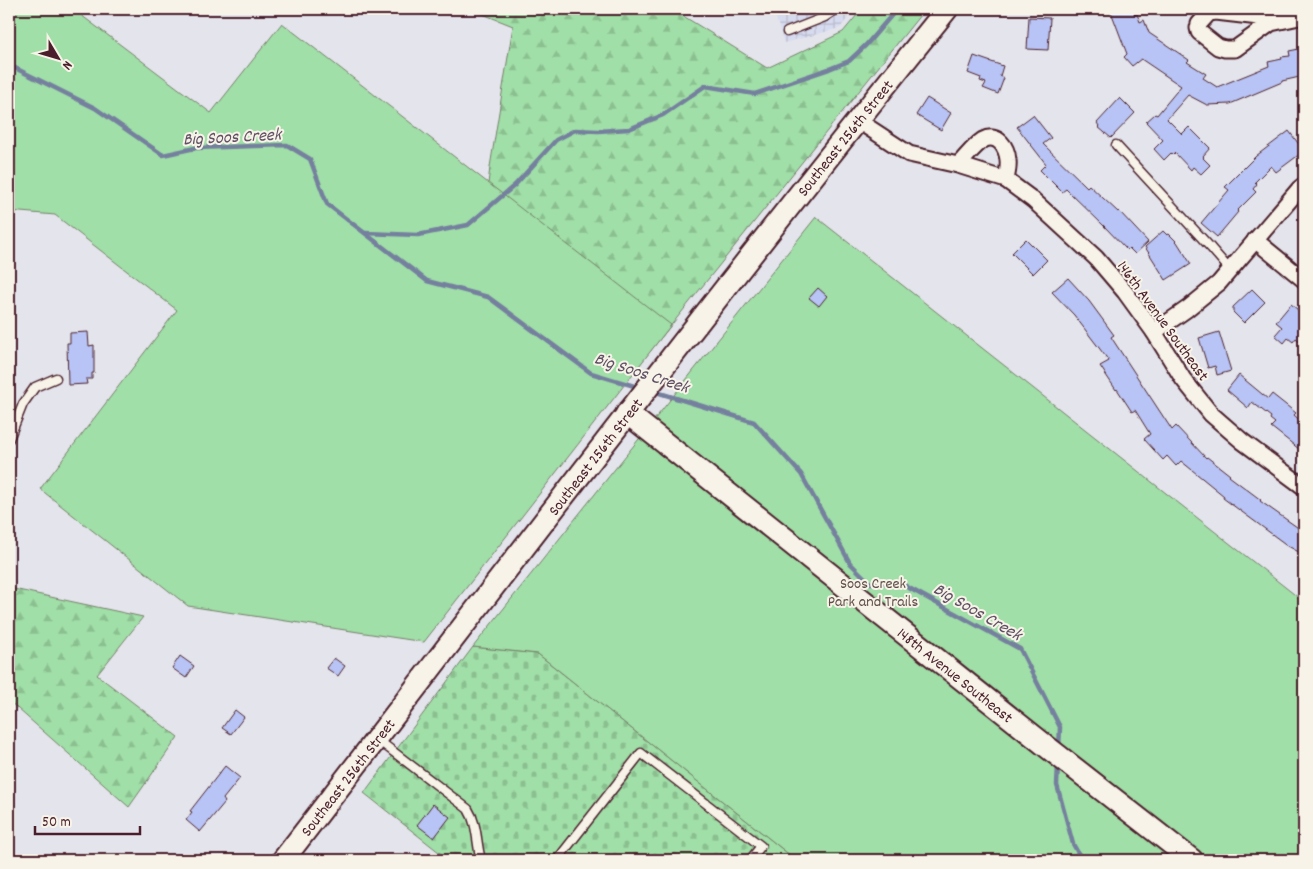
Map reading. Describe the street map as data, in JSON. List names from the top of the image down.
{
  "streets": {
    "main road": ["Southeast 256th Street", "148th Avenue Southeast"],
    "street": ["146th Avenue Southeast"]
  },
  "crossings": [
    ["Southeast 256th Street", "146th Avenue Southeast"],
    ["Southeast 256th Street", "148th Avenue Southeast"]
  ],
  "water": ["Big Soos Creek"],
  "parks": ["Soos Creek Park and Trails"],
  "scale_bar": "50 m",
  "north": "bottom right"
}
